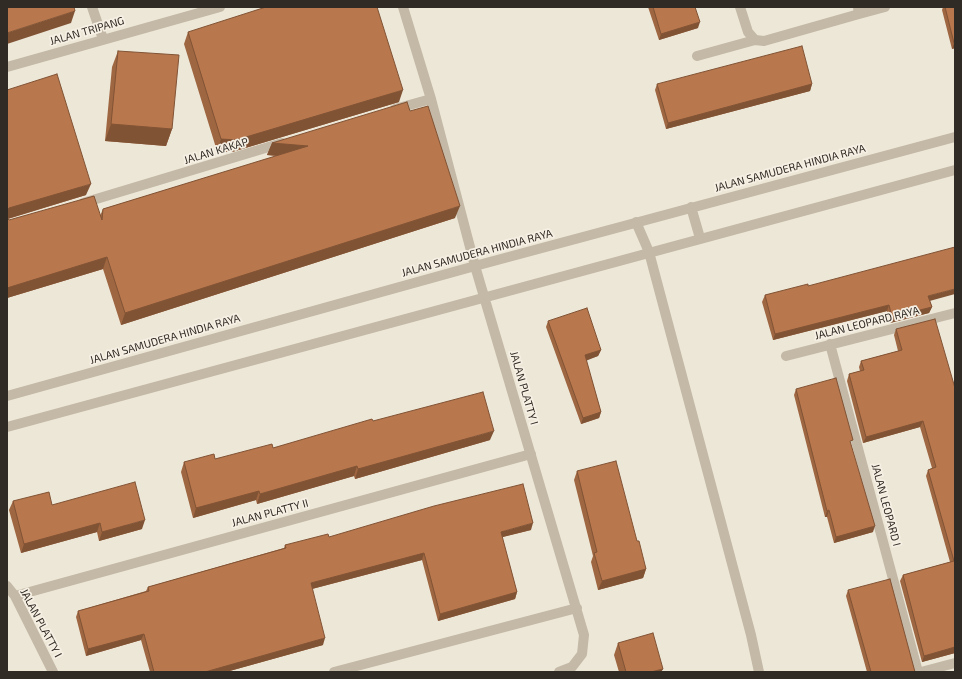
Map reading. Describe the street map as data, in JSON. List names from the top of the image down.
{
  "streets": {
    "street": [
      "JALAN TRIPANG",
      "JALAN KAKAP",
      "JALAN SAMUDERA HINDIA RAYA",
      "JALAN LEOPARD RAYA",
      "JALAN PLATTY I",
      "JALAN LEOPARD I",
      "JALAN PLATTY II"
    ]
  },
  "crossings": [
    ["JALAN SAMUDERA HINDIA RAYA", "JALAN PLATTY I"],
    ["JALAN LEOPARD RAYA", "JALAN LEOPARD I"],
    ["JALAN PLATTY I", "JALAN PLATTY II"]
  ]
}
